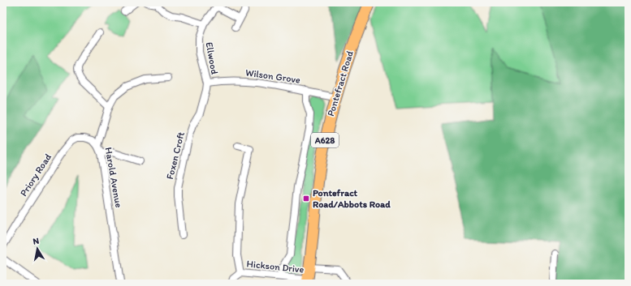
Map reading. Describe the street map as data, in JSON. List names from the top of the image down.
{
  "streets": {
    "highway": ["Pontefract Road", "A628"],
    "street": [
      "Ellwood",
      "Wilson Grove",
      "Foxen Croft",
      "Priory Road",
      "Harold Avenue",
      "Hickson Drive"
    ]
  },
  "crossings": [
    ["Ellwood", "Wilson Grove"],
    ["Ellwood", "Foxen Croft"],
    ["Wilson Grove", "Pontefract Road"],
    ["Wilson Grove", "Foxen Croft"],
    ["Pontefract Road", "Hickson Drive"],
    ["Priory Road", "Harold Avenue"]
  ],
  "places": {
    "transit": ["Pontefract Road/Abbots Road"]
  },
  "north": "top"
}
